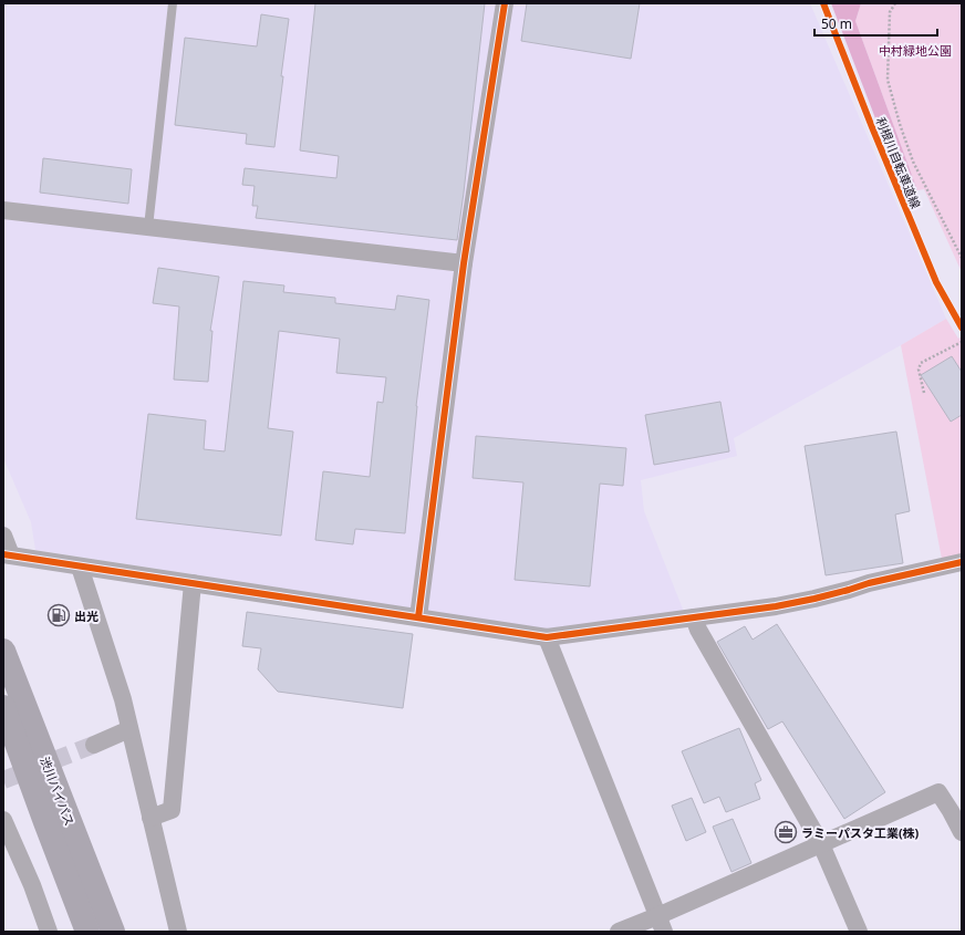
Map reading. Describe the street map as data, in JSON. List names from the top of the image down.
{
  "streets": {
    "highway": ["渋川バイパス"],
    "cycle path": ["利根川自転車道線"]
  },
  "parks": ["中村緑地公園"],
  "places": {
    "fuel station": ["出光"],
    "office": ["ラミーパスタ工業(株)"]
  },
  "scale_bar": "50 m"
}
